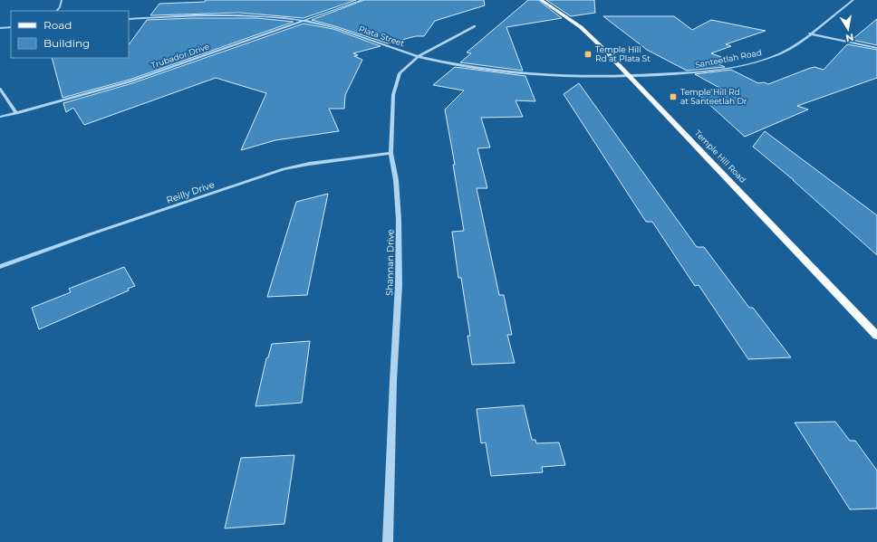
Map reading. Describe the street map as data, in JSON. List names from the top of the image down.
{
  "streets": {
    "main road": ["Temple Hill Road"],
    "street": [
      "Plata Street",
      "Trubador Drive",
      "Santeetlah Road",
      "Reilly Drive",
      "Shannan Drive"
    ]
  },
  "crossings": [
    ["Plata Street", "Trubador Drive"],
    ["Plata Street", "Santeetlah Road"],
    ["Plata Street", "Temple Hill Road"],
    ["Plata Street", "Shannan Drive"],
    ["Santeetlah Road", "Temple Hill Road"],
    ["Reilly Drive", "Shannan Drive"]
  ],
  "places": {
    "transit": ["Temple Hill Rd at Plata St", "Temple Hill Rd at Santeetlah Dr"]
  },
  "legend": ["Road", "Building"],
  "north": "bottom"
}
